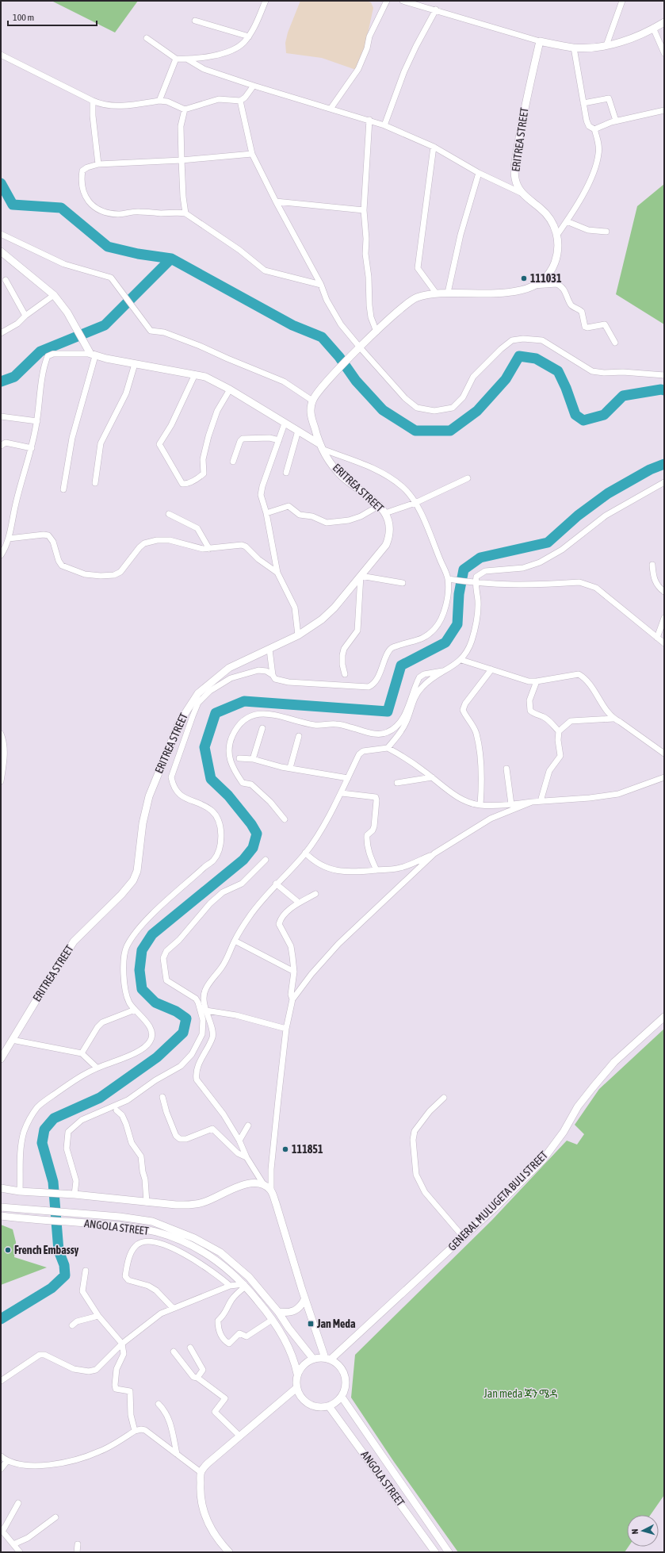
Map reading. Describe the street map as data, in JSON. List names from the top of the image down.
{
  "streets": {
    "main road": ["ERITREA STREET", "GENERAL MULUGETA BULI STREET", "ANGOLA STREET"]
  },
  "crossings": [
    ["GENERAL MULUGETA BULI STREET", "ANGOLA STREET"]
  ],
  "parks": ["Jan meda ጃን ሜዳ"],
  "places": {
    "other": ["111031", "111851", "French Embassy"],
    "transit": ["Jan Meda"]
  },
  "scale_bar": "100 m",
  "north": "left"
}
